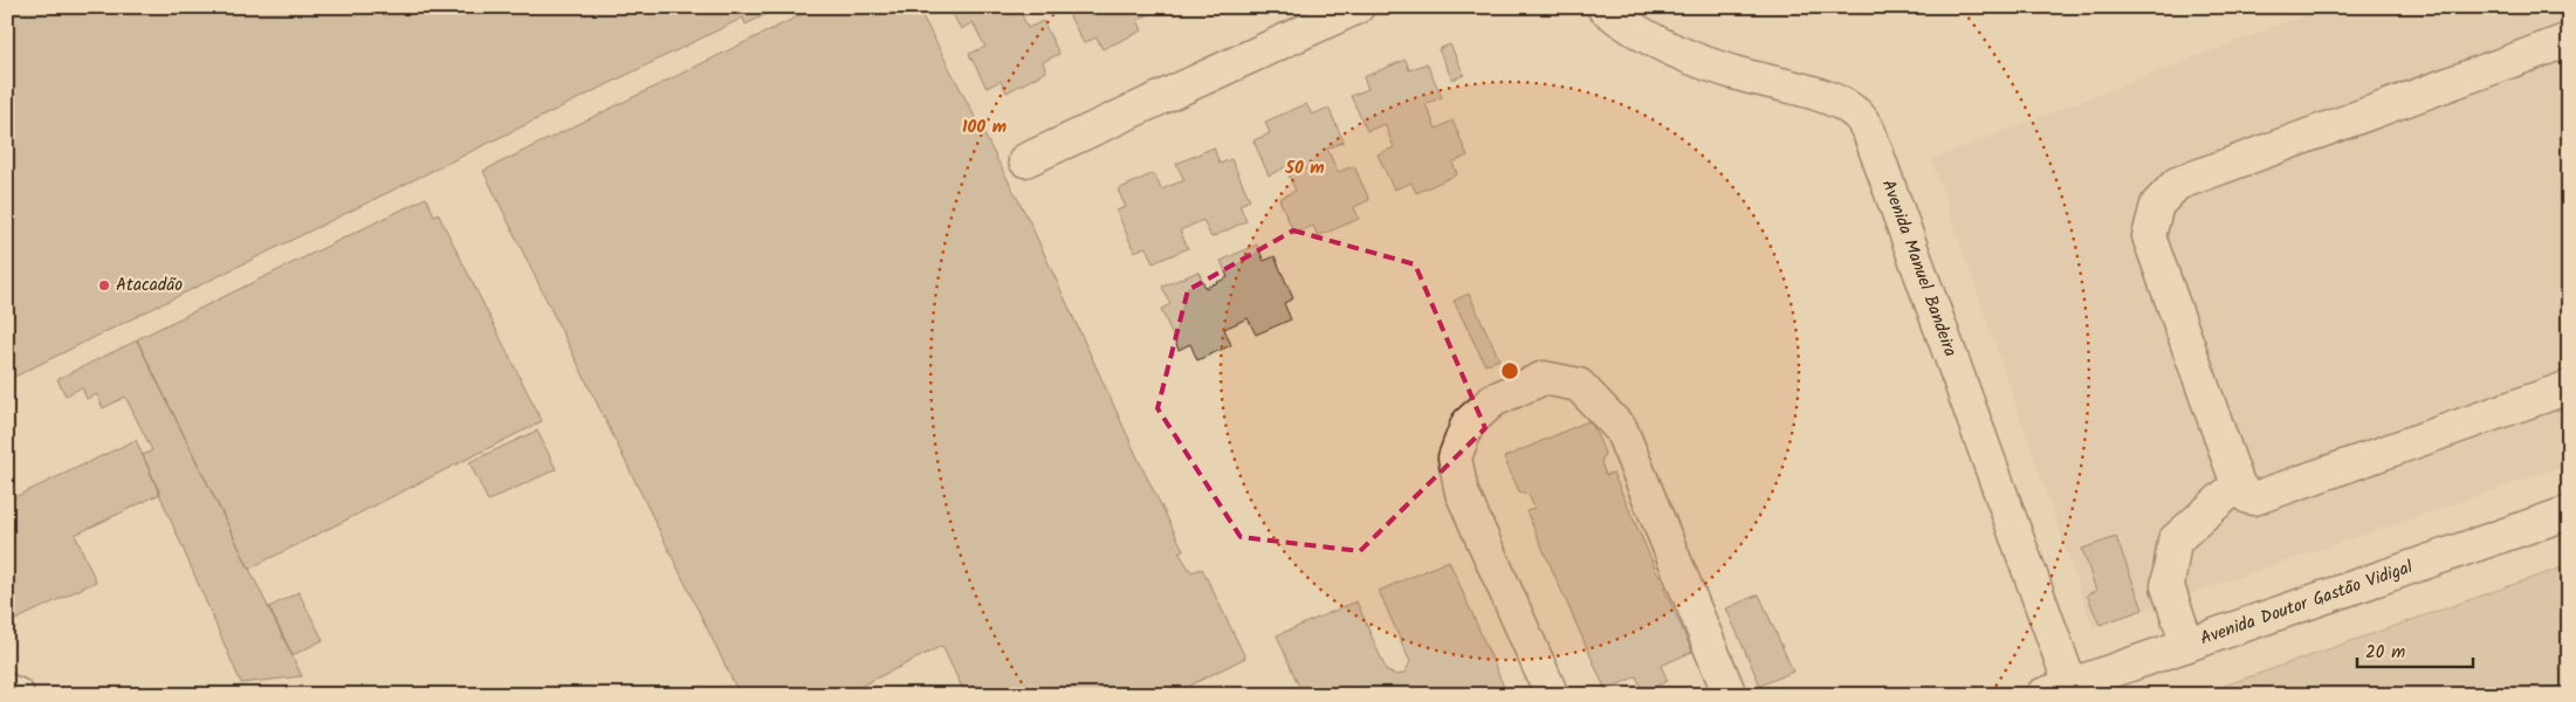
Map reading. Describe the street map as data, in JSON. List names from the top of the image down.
{
  "streets": {
    "main road": ["Avenida Manuel Bandeira", "Avenida Doutor Gastão Vidigal"]
  },
  "crossings": [
    ["Avenida Manuel Bandeira", "Avenida Doutor Gastão Vidigal"]
  ],
  "places": ["Atacadão"],
  "scale_bar": "20 m",
  "rings": ["100 m", "50 m"]
}
